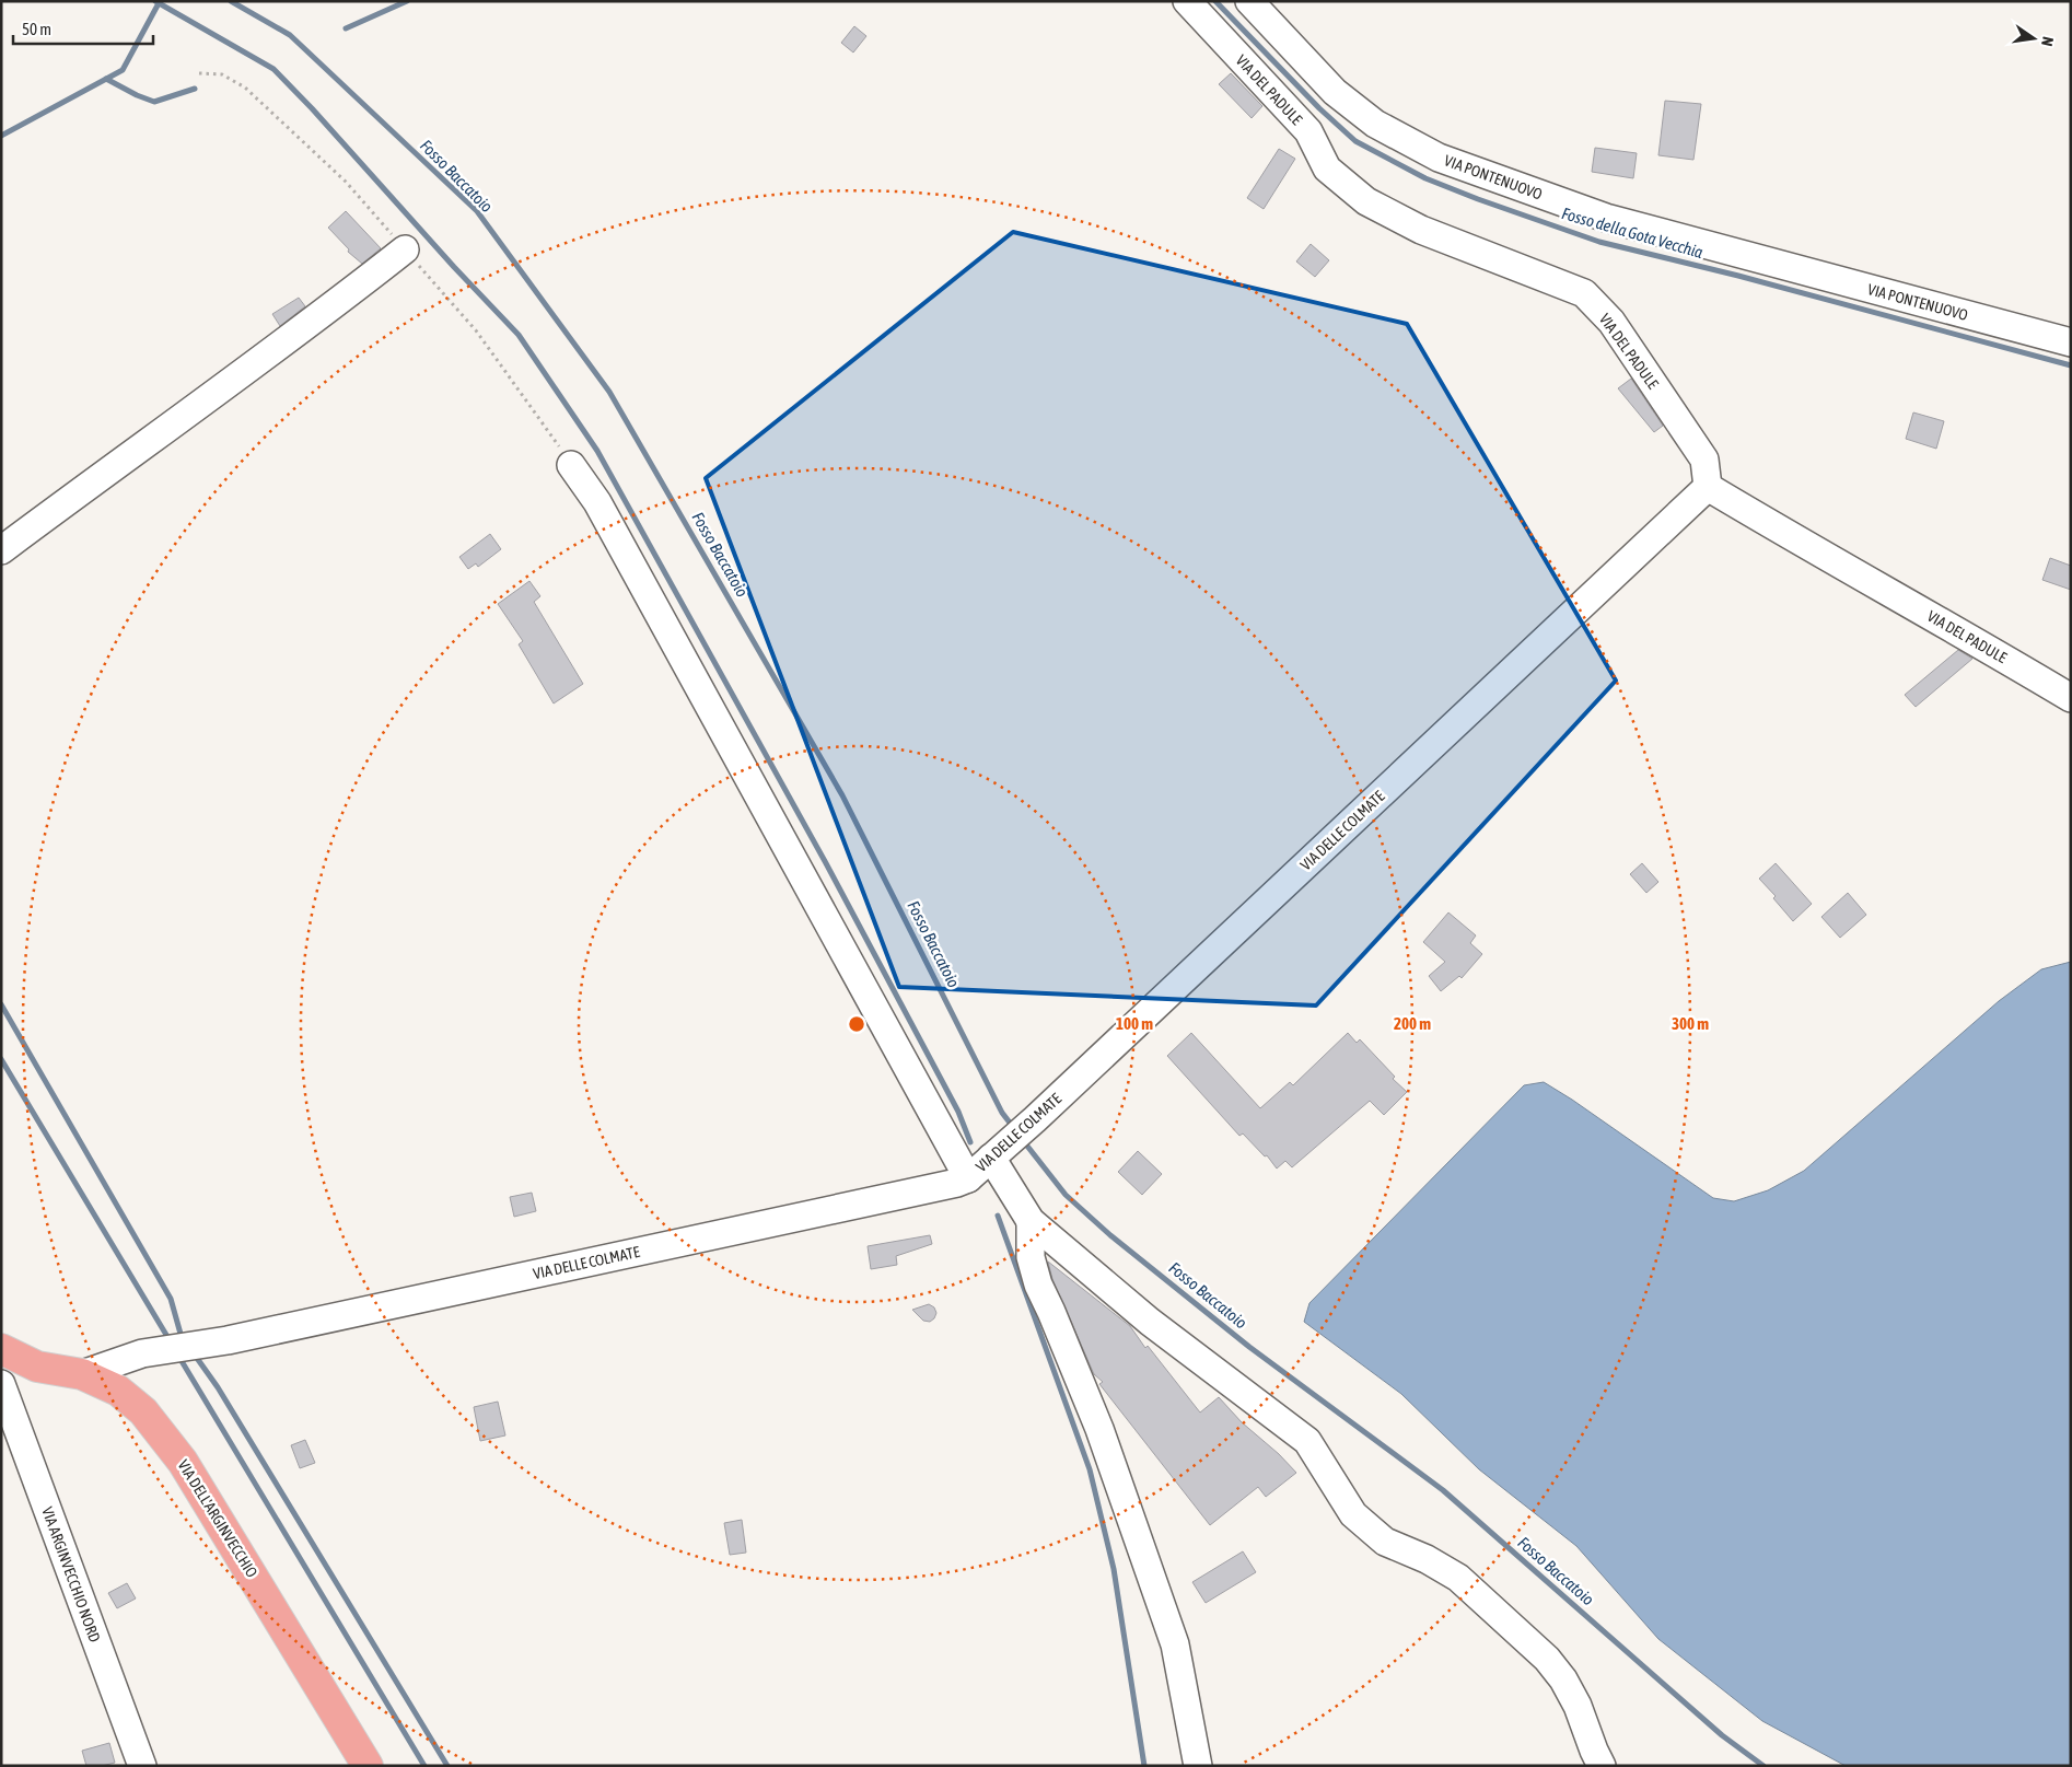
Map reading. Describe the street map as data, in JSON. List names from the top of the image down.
{
  "streets": {
    "main road": ["VIA DELL'ARGINVECCHIO"],
    "street": [
      "VIA DEL PADULE",
      "VIA PONTENUOVO",
      "VIA DELLE COLMATE",
      "VIA ARGINVECCHIO NORD"
    ]
  },
  "crossings": [
    ["VIA DEL PADULE", "VIA DELLE COLMATE"],
    ["VIA DELLE COLMATE", "VIA DELL'ARGINVECCHIO"]
  ],
  "water": ["Fosso Baccatoio", "Fosso della Gota Vecchia"],
  "scale_bar": "50 m",
  "north": "right",
  "rings": ["100 m", "200 m", "300 m"]
}
